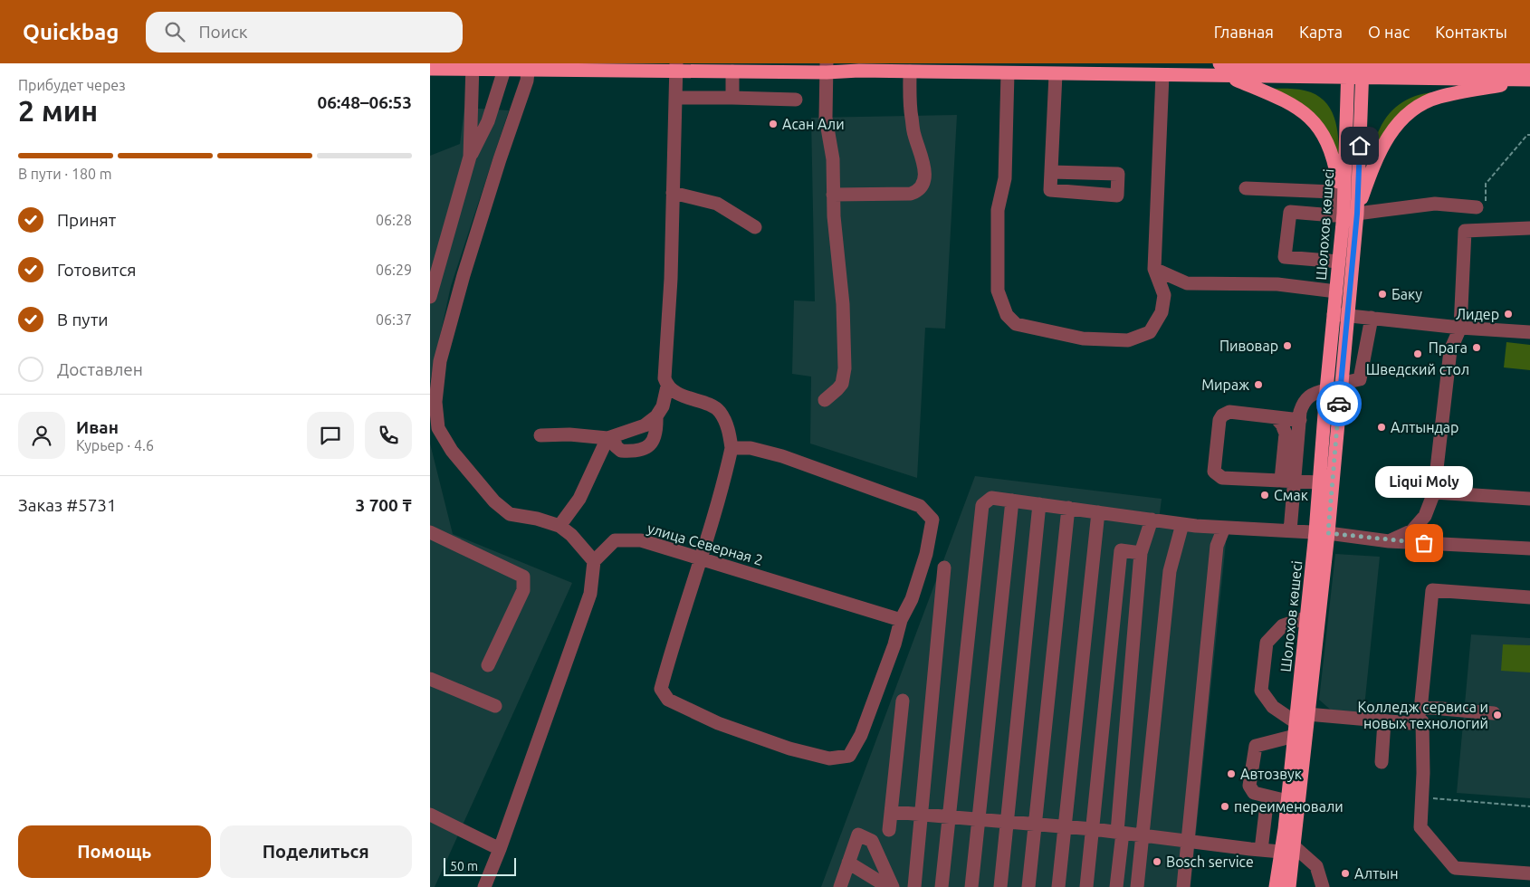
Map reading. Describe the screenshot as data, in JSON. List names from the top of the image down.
{
  "streets": {
    "highway": ["Шолохов көшесі"],
    "street": ["улица Северная 2"]
  },
  "places": [
    "Асан Али",
    "Баку",
    "Лидер",
    "Пивовар",
    "Прага",
    "Шведский стол",
    "Мираж",
    "Алтындар",
    "Смак",
    "Liqui Moly",
    "Колледж сервиса и новых технологий",
    "Автозвук",
    "переименовали",
    "Bosch service",
    "Алтын"
  ],
  "scale_bar": "50 m",
  "page": {
    "header": "Quickbag",
    "search": "Поиск",
    "nav": [
      "Главная",
      "Карта",
      "О нас",
      "Контакты"
    ],
    "heading": ["2 мин", "Прибудет через", "06:48–06:53"],
    "panel": [
      "Иван",
      "Курьер · 4.6",
      "Заказ #5731",
      "3 700 ₸"
    ],
    "bar": "В пути · 180 m",
    "list": [
      ["Принят", "06:28"],
      ["Готовится", "06:29"],
      ["В пути", "06:37"],
      "Доставлен"
    ],
    "bubble": "Liqui Moly",
    "buttons": ["Помощь", "Поделиться"],
    "scale": "50 m"
  }
}
